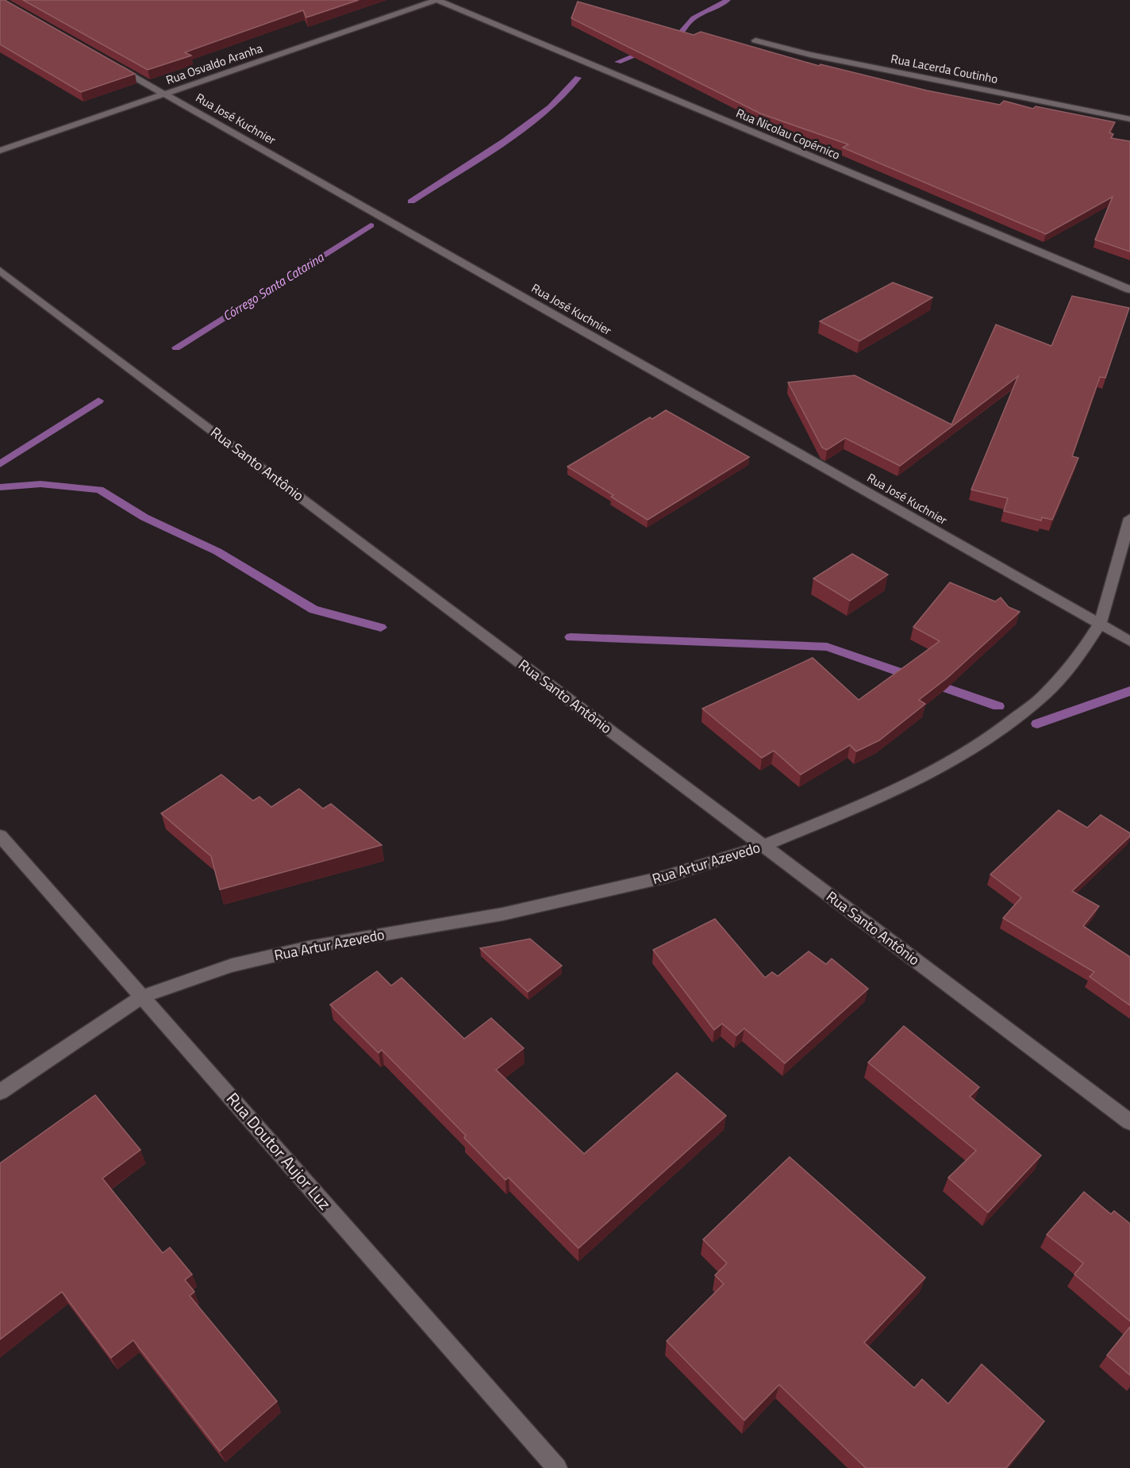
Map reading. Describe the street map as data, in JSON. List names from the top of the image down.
{
  "streets": {
    "street": [
      "Rua Osvaldo Aranha",
      "Rua Lacerda Coutinho",
      "Rua José Kuchnier",
      "Rua Nicolau Copérnico",
      "Rua Santo Antônio",
      "Rua Artur Azevedo",
      "Rua Doutor Aujor Luz"
    ]
  },
  "crossings": [
    ["Rua Osvaldo Aranha", "Rua José Kuchnier"],
    ["Rua Osvaldo Aranha", "Rua Nicolau Copérnico"],
    ["Rua José Kuchnier", "Rua Artur Azevedo"],
    ["Rua Santo Antônio", "Rua Artur Azevedo"],
    ["Rua Artur Azevedo", "Rua Doutor Aujor Luz"]
  ],
  "water": ["Córrego Santa Catarina"]
}
